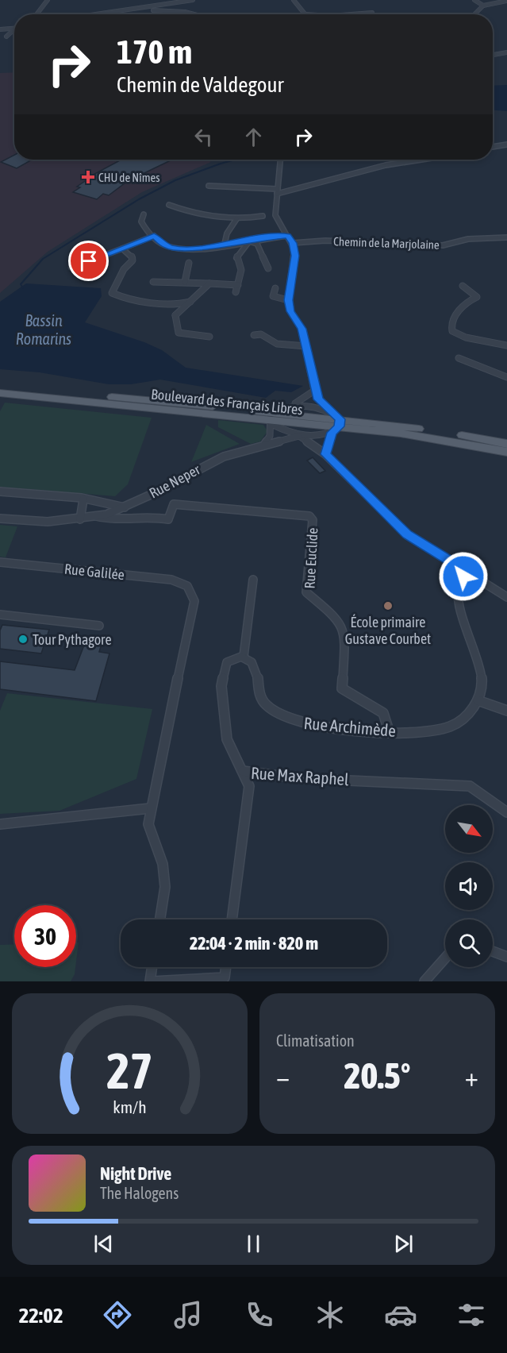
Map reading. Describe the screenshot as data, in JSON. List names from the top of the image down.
{
  "streets": {
    "main road": ["Boulevard des Français Libres"],
    "street": [
      "Chemin de la Marjolaine",
      "Rue Neper",
      "Rue Euclide",
      "Rue Galilée",
      "Rue Archimède",
      "Rue Max Raphel"
    ]
  },
  "crossings": [
    ["Boulevard des Français Libres", "Rue Neper"],
    ["Rue Euclide", "Rue Archimède"]
  ],
  "water": ["Bassin Romarins"],
  "places": {
    "health": ["CHU de Nîmes"],
    "other": ["École primaire Gustave Courbet", "Tour Pythagore"]
  },
  "north": "bottom right",
  "page": {
    "turn": ["170 m", "Chemin de Valdegour"],
    "limit": "30",
    "trip": "22:04 · 2 min · 820 m",
    "tile": "Climatisation",
    "heat": ["−", "20.5°", "+"],
    "song": ["Night Drive", "The Halogens"],
    "tabs": "22:02",
    "gauge": ["27", "km/h"]
  }
}
